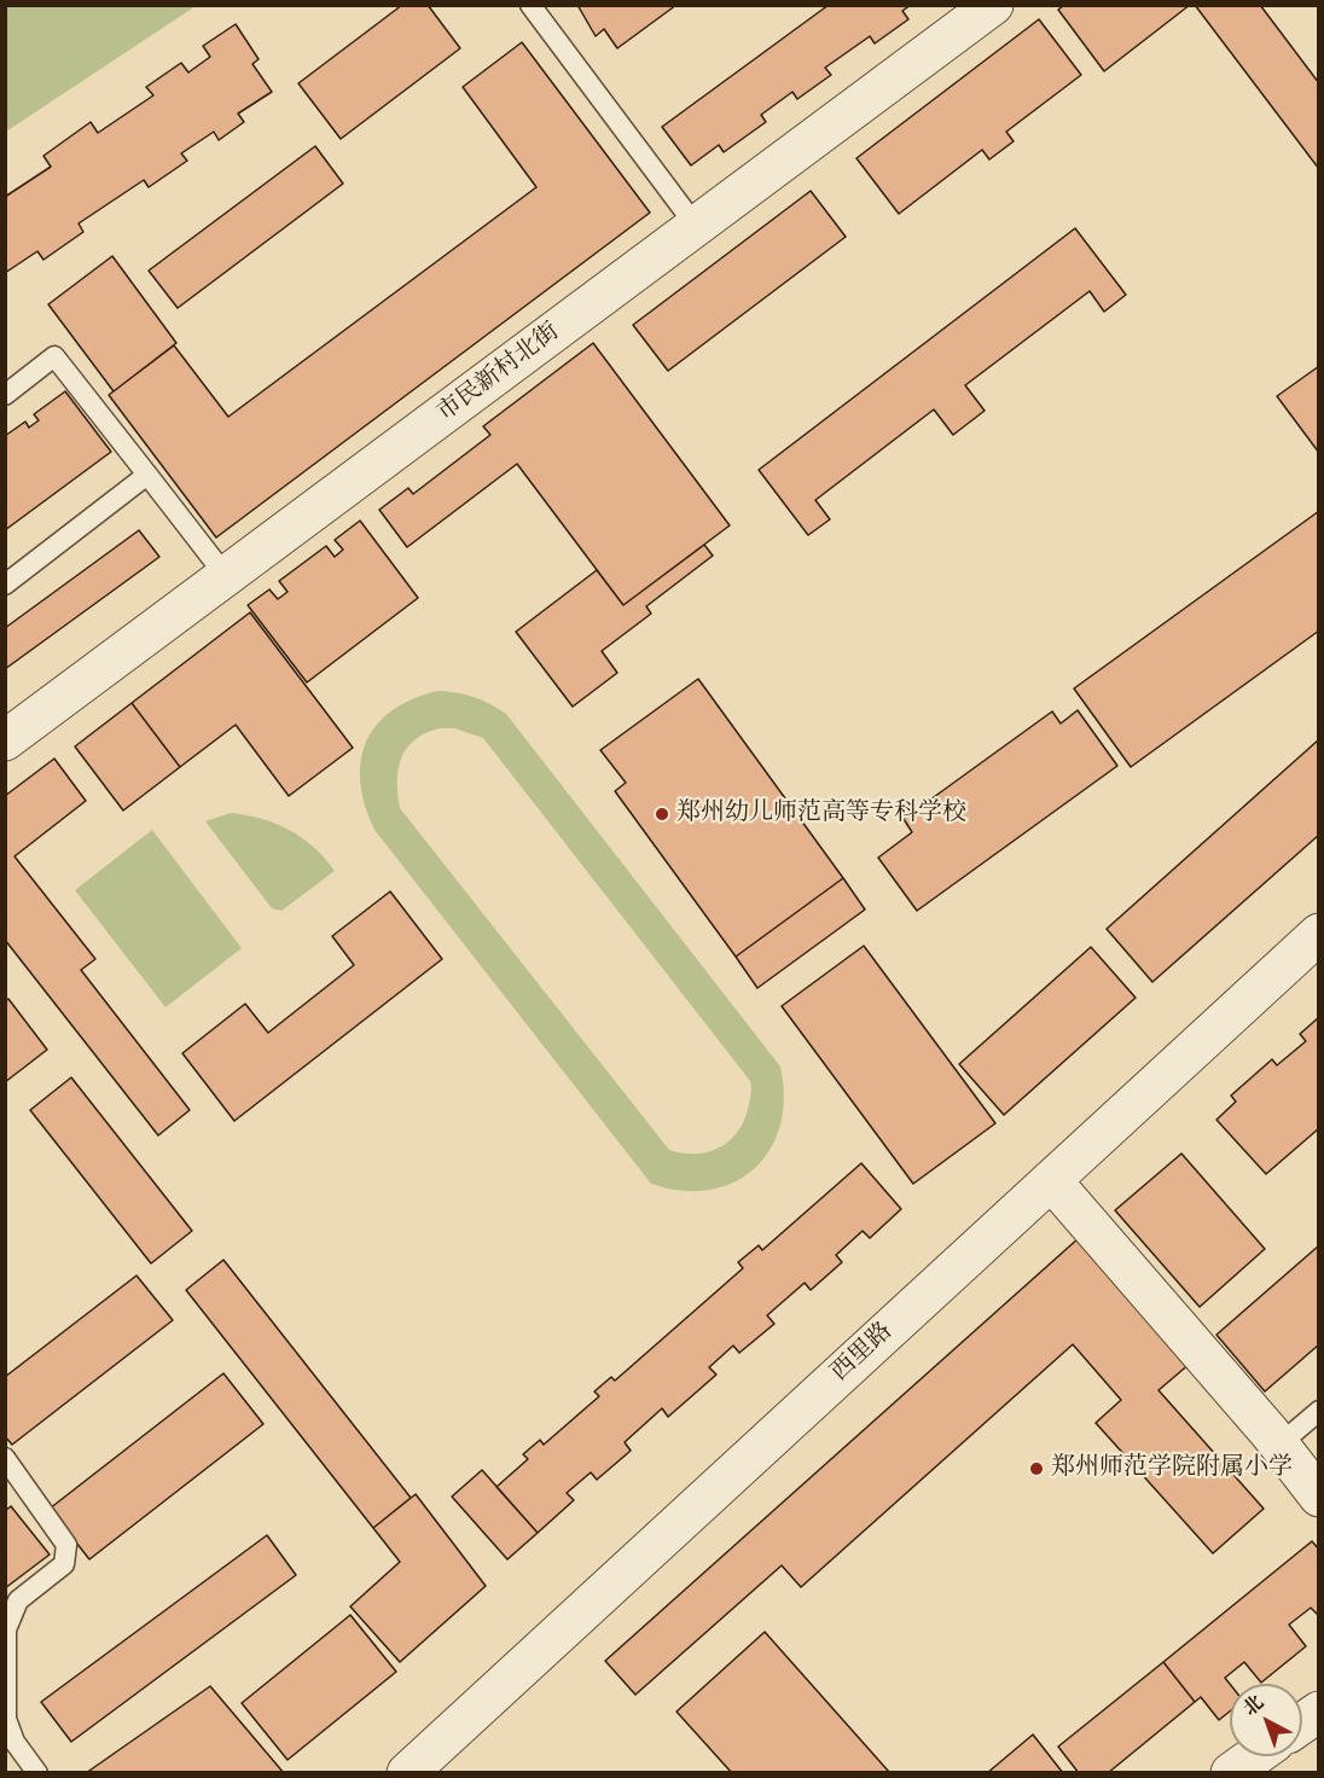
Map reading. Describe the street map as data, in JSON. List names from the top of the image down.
{
  "streets": {
    "street": ["市民新村北街", "西里路"]
  },
  "places": ["郑州幼儿师范高等专科学校", "郑州师范学院附属小学"],
  "north": "top left"
}
